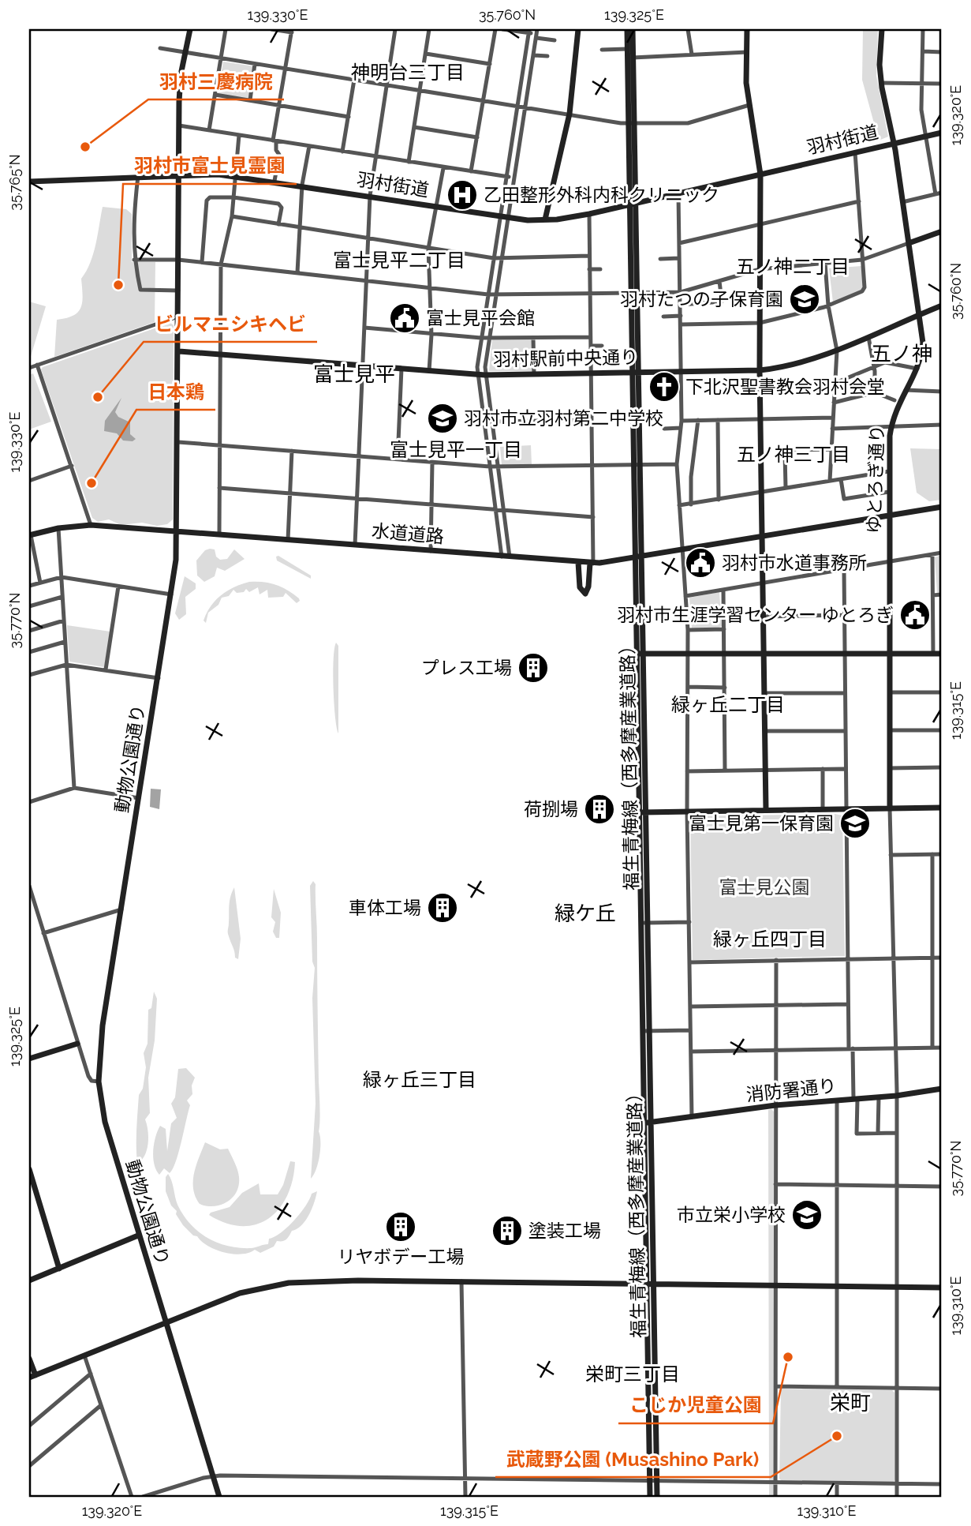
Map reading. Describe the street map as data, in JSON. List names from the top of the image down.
{
  "streets": {
    "street": [
      "羽村街道",
      "羽村駅前中央通り",
      "ゆとろぎ通り",
      "水道道路",
      "動物公園通り",
      "福生青梅線（西多摩産業道路）",
      "消防署通り"
    ]
  },
  "crossings": [
    ["羽村街道", "ゆとろぎ通り"],
    ["羽村街道", "動物公園通り"],
    ["羽村街道", "福生青梅線（西多摩産業道路）"],
    ["羽村駅前中央通り", "ゆとろぎ通り"],
    ["羽村駅前中央通り", "動物公園通り"],
    ["羽村駅前中央通り", "福生青梅線（西多摩産業道路）"],
    ["ゆとろぎ通り", "水道道路"],
    ["水道道路", "動物公園通り"],
    ["水道道路", "福生青梅線（西多摩産業道路）"],
    ["福生青梅線（西多摩産業道路）", "消防署通り"]
  ],
  "districts": [
    "神明台三丁目",
    "富士見平二丁目",
    "五ノ神二丁目",
    "五ノ神",
    "富士見平",
    "富士見平一丁目",
    "五ノ神三丁目",
    "緑ヶ丘二丁目",
    "緑ケ丘",
    "緑ヶ丘四丁目",
    "緑ヶ丘三丁目",
    "栄町三丁目",
    "栄町"
  ],
  "parks": ["富士見公園"],
  "places": {
    "other": [
      "羽村三慶病院",
      "羽村市富士見霊園",
      "ビルマニシキヘビ",
      "日本鶏",
      "こじか児童公園",
      "武蔵野公園 (Musashino Park)"
    ],
    "hospital": ["乙田整形外科内科クリニック"],
    "school or university": [
      "羽村たつの子保育園",
      "羽村市立羽村第二中学校",
      "富士見第一保育園",
      "市立栄小学校"
    ],
    "public building": ["富士見平会館", "羽村市水道事務所", "羽村市生涯学習センター ゆとろぎ"],
    "church": ["下北沢聖書教会羽村会堂"],
    "building": [
      "プレス工場",
      "荷捌場",
      "車体工場",
      "リヤボデー工場",
      "塗装工場"
    ]
  },
  "coordinates": [
    "139.330°E",
    "35.760°N",
    "139.325°E",
    "139.320°E",
    "35.765°N",
    "35.770°N",
    "139.315°E",
    "139.310°E"
  ]
}
